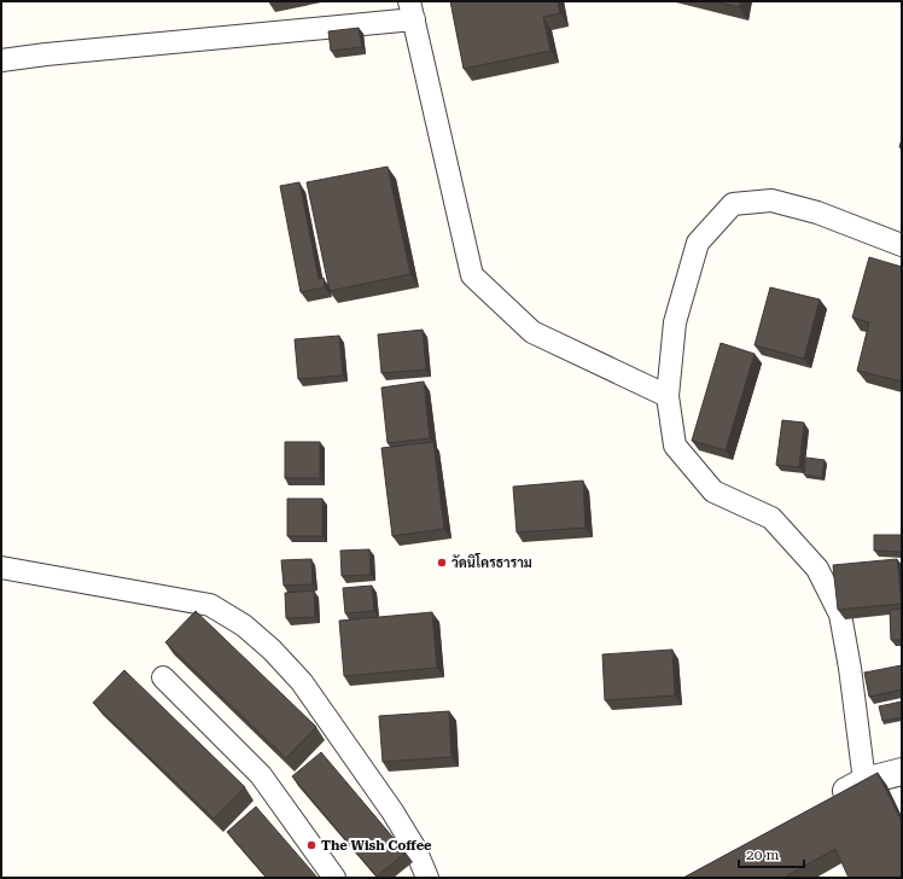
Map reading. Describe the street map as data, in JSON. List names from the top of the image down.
{
  "places": ["วัดนิโครธาราม", "The Wish Coffee"],
  "scale_bar": "20 m"
}
